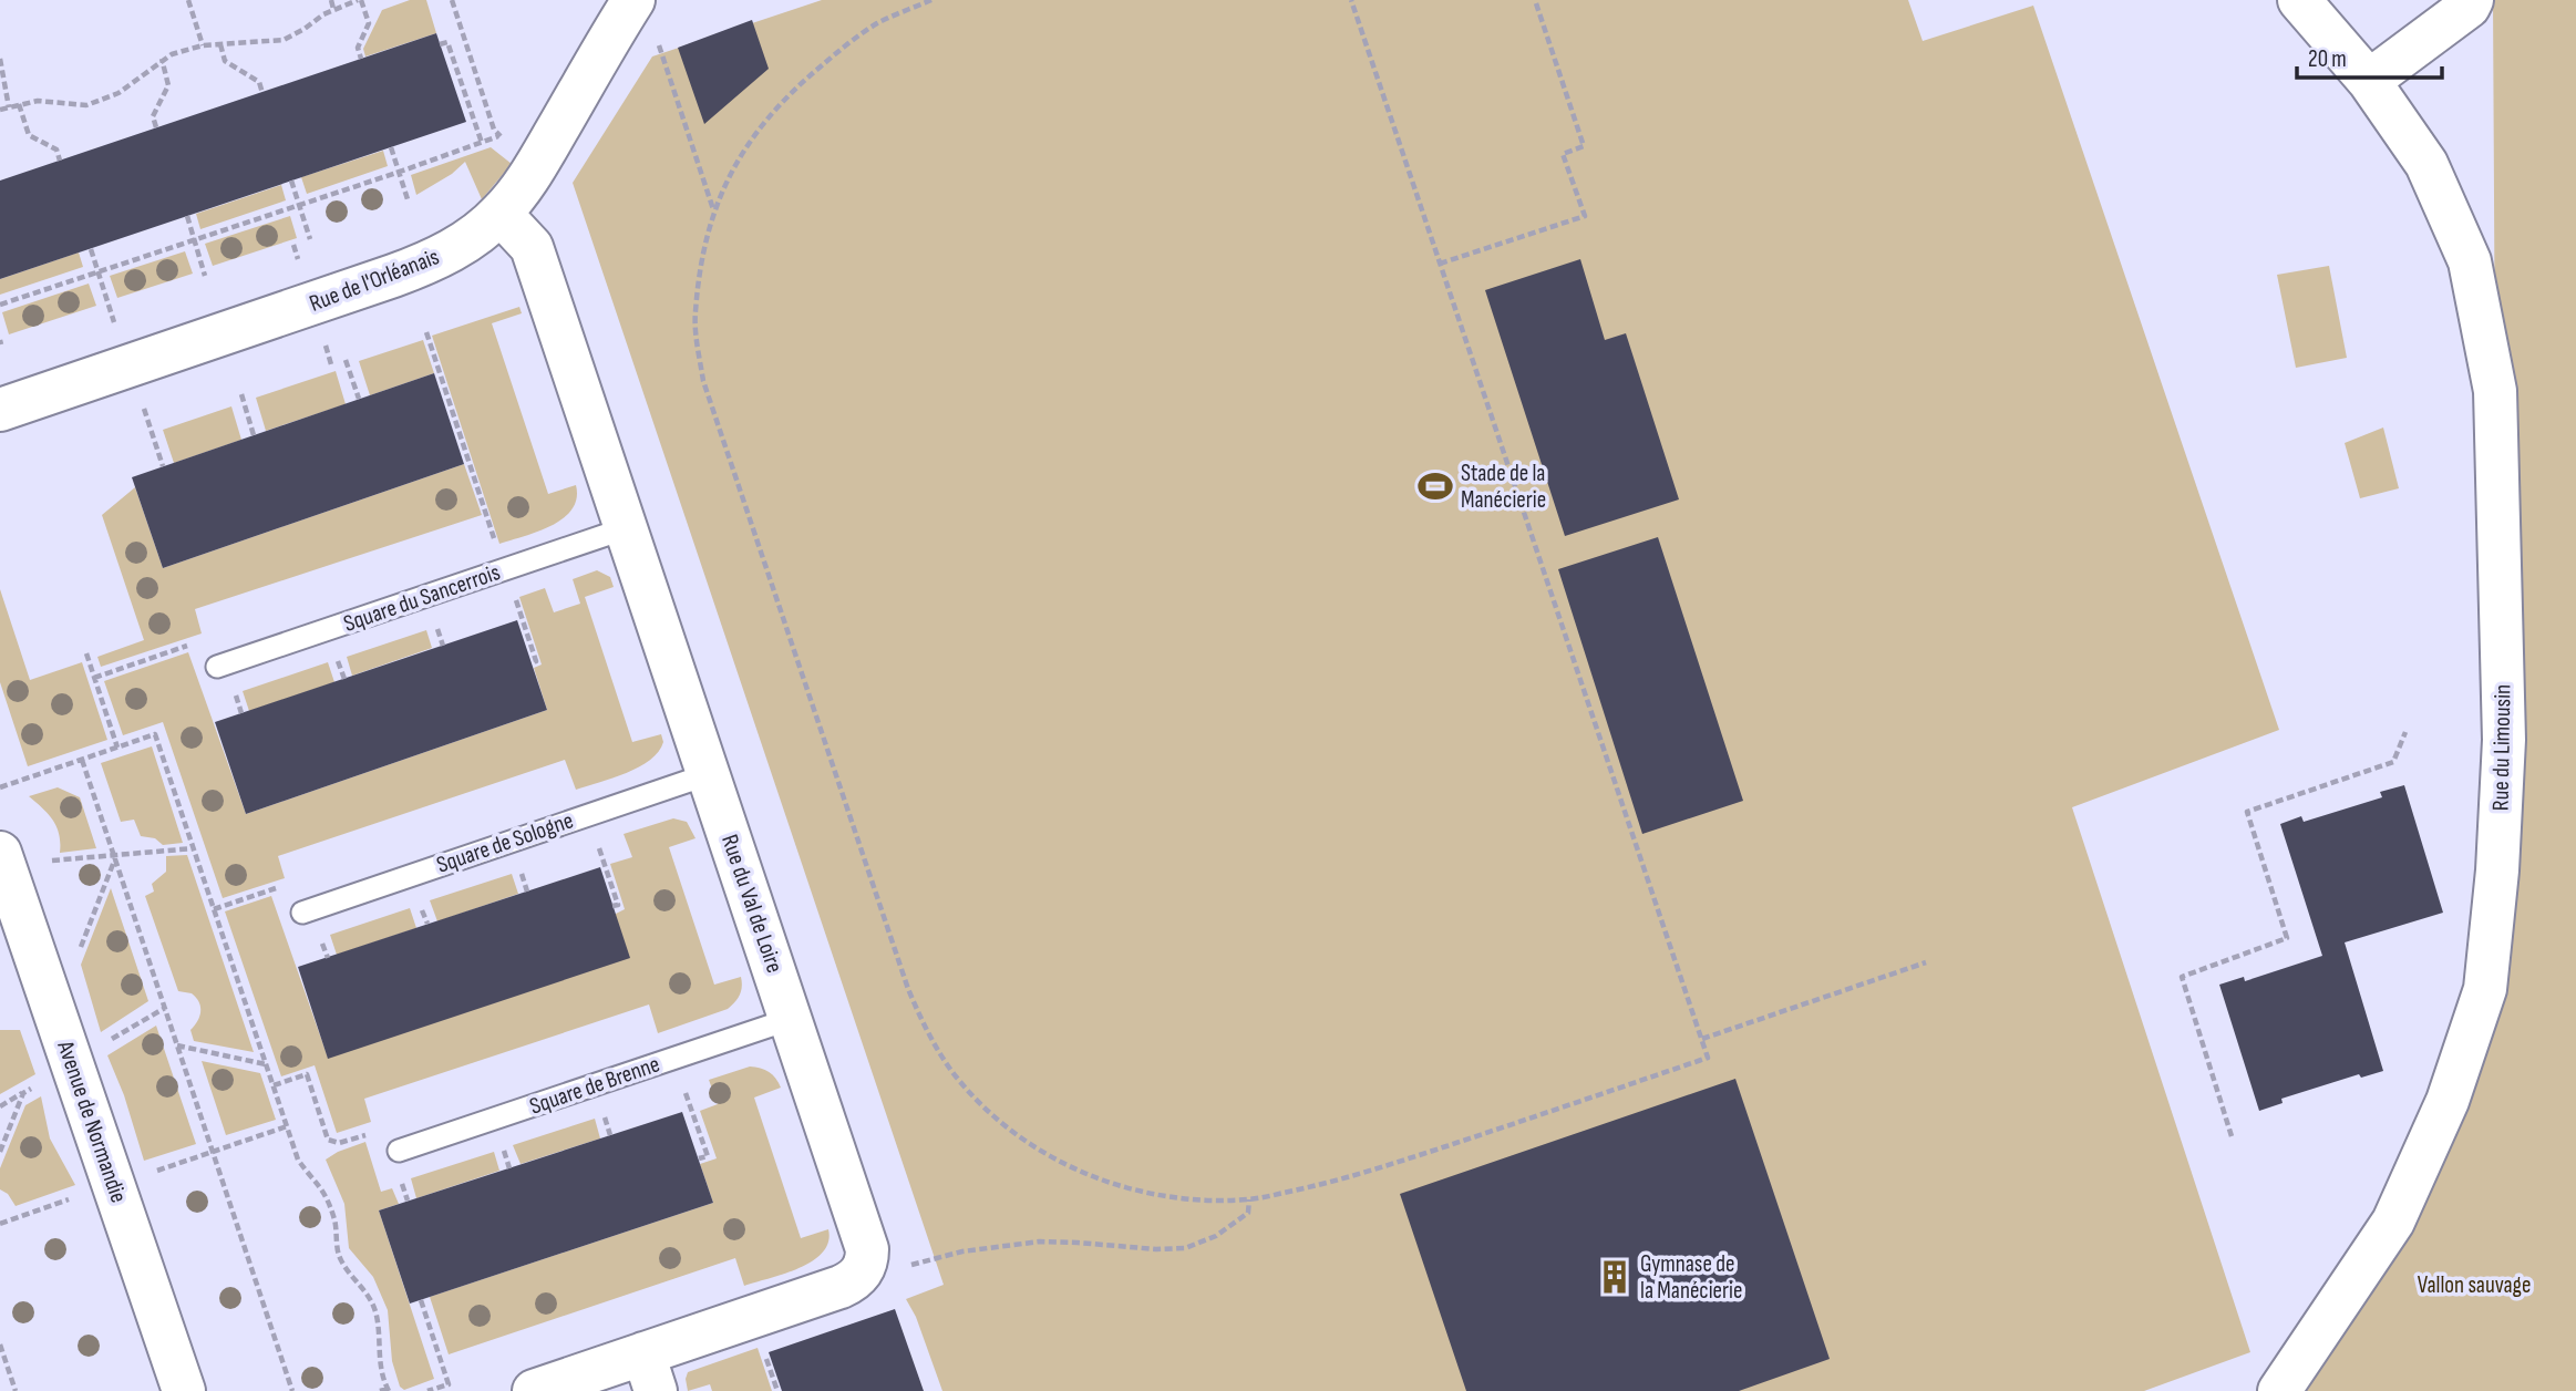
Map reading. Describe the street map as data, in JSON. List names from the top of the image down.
{
  "streets": {
    "street": [
      "Rue de l'Orléanais",
      "Rue du Limousin",
      "Rue du Val de Loire",
      "Avenue de Normandie"
    ],
    "lane": ["Square du Sancerrois", "Square de Sologne", "Square de Brenne"]
  },
  "crossings": [
    ["Rue de l'Orléanais", "Rue du Val de Loire"],
    ["Square du Sancerrois", "Rue du Val de Loire"],
    ["Square de Sologne", "Rue du Val de Loire"],
    ["Rue du Val de Loire", "Square de Brenne"]
  ],
  "parks": ["Vallon sauvage"],
  "places": {
    "sports": ["Stade de la Manécierie"],
    "building": ["Gymnase de la Manécierie"]
  },
  "scale_bar": "20 m"
}
